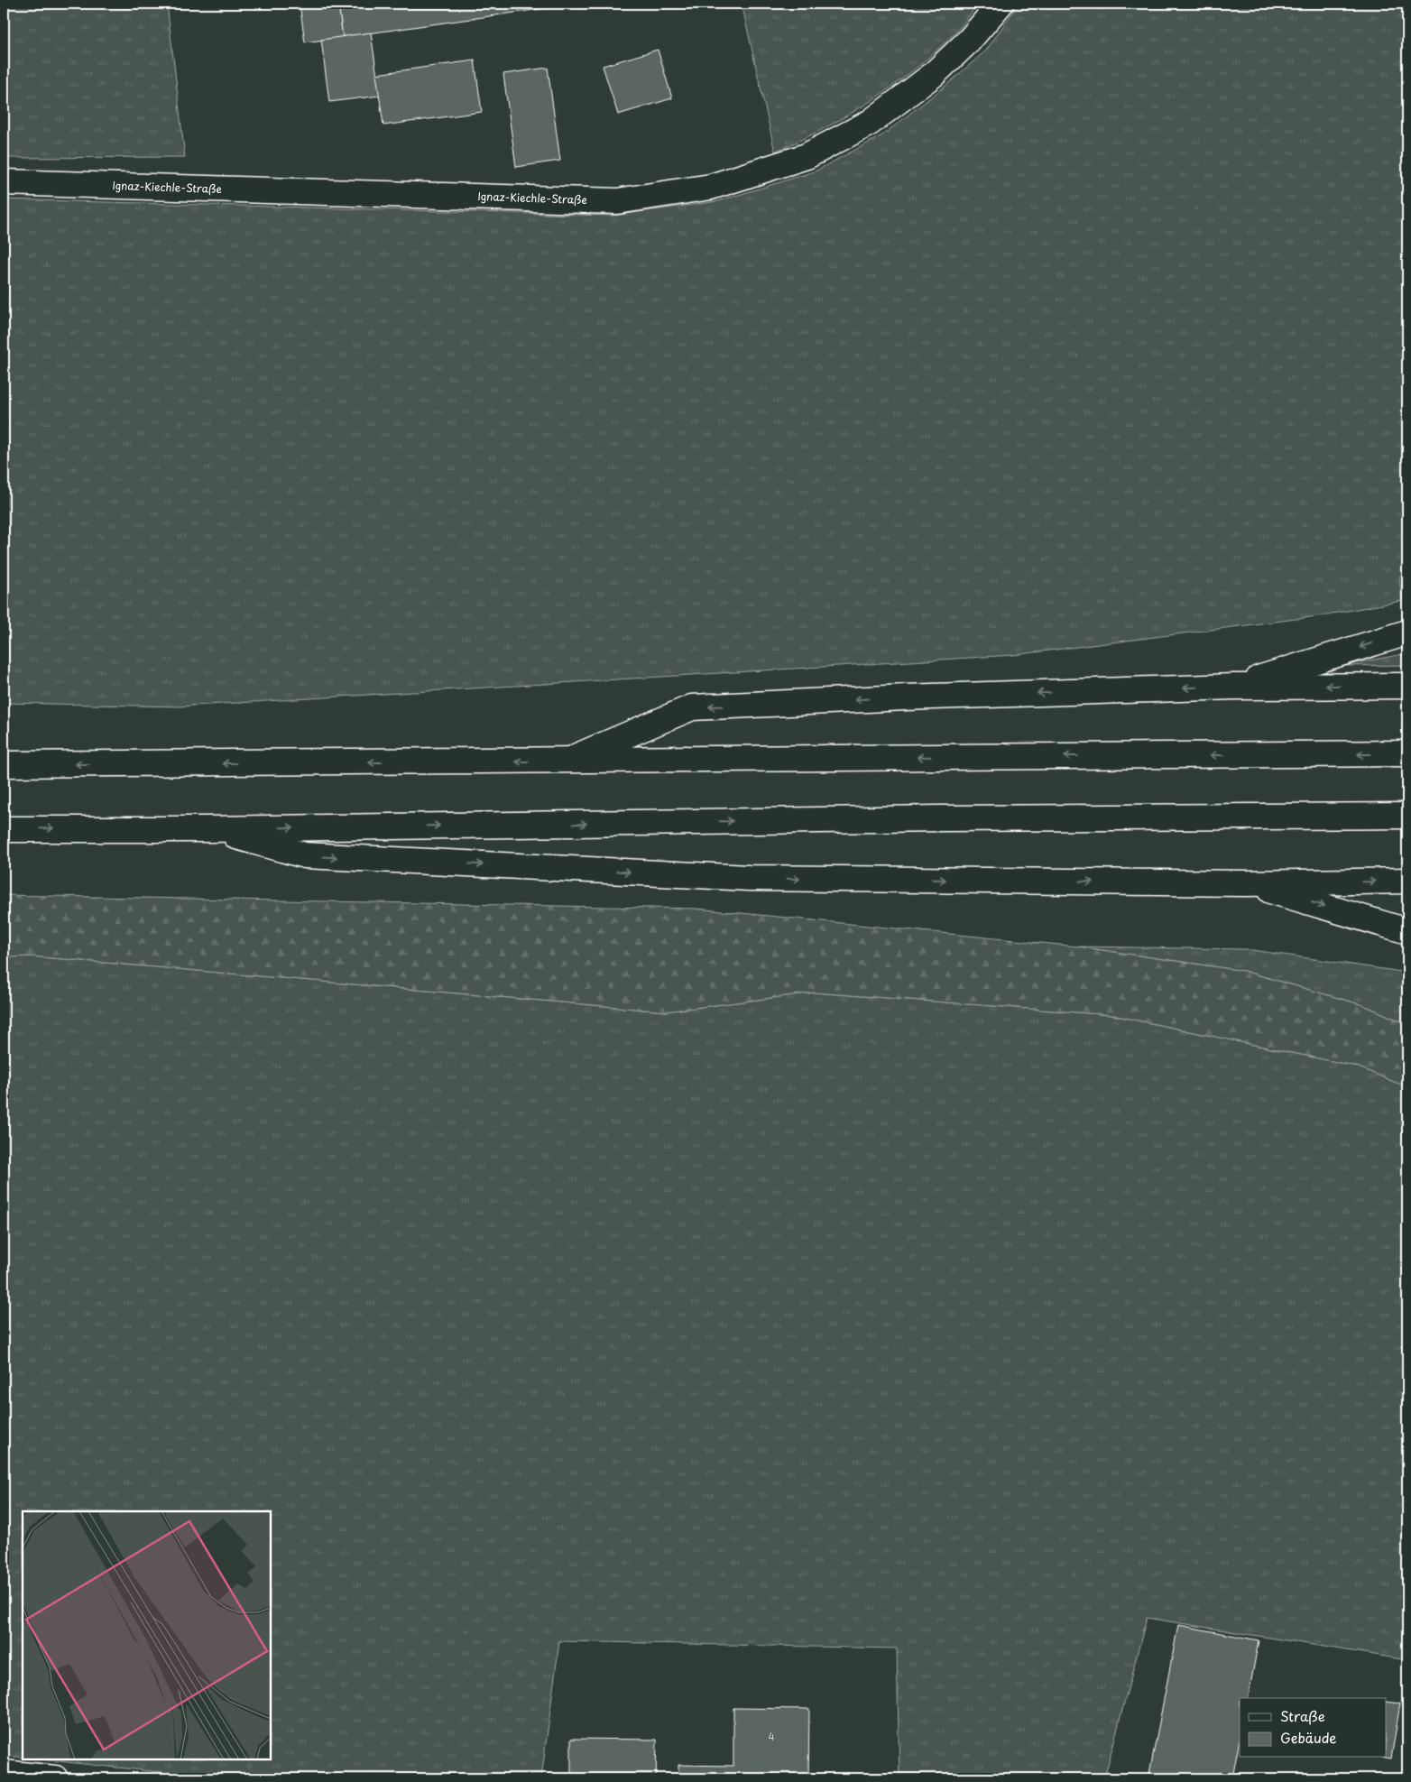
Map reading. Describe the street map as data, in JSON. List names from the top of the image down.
{
  "streets": {
    "main road": ["Ignaz-Kiechle-Straße"]
  },
  "house_numbers": ["4"],
  "legend": ["Straße", "Gebäude"]
}
